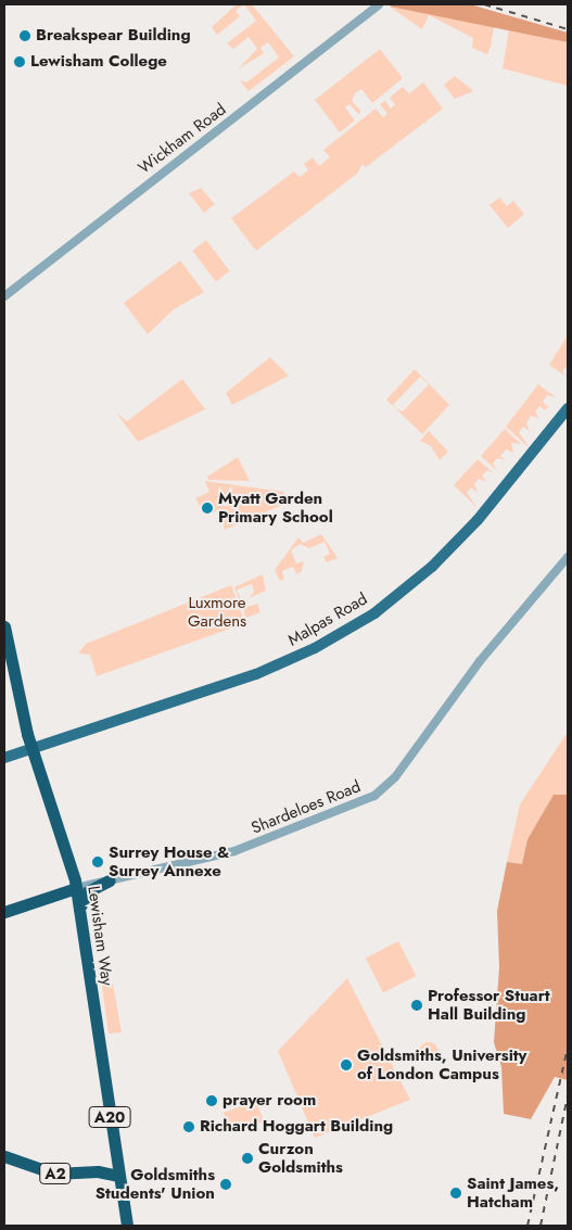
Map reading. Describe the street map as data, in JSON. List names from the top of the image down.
{
  "streets": {
    "highway": ["Lewisham Way", "A20", "A2"],
    "main road": ["Malpas Road"],
    "street": ["Wickham Road", "Shardeloes Road"]
  },
  "crossings": [
    ["Malpas Road", "Lewisham Way"],
    ["Shardeloes Road", "Lewisham Way"],
    ["Lewisham Way", "A2"]
  ],
  "parks": ["Luxmore Gardens"],
  "places": [
    "Breakspear Building",
    "Lewisham College",
    "Myatt Garden Primary School",
    "Surrey House & Surrey Annexe",
    "Professor Stuart Hall Building",
    "Goldsmiths, University of London Campus",
    "prayer room",
    "Richard Hoggart Building",
    "Curzon Goldsmiths",
    "Goldsmiths Students' Union",
    "Saint James, Hatcham"
  ]
}
